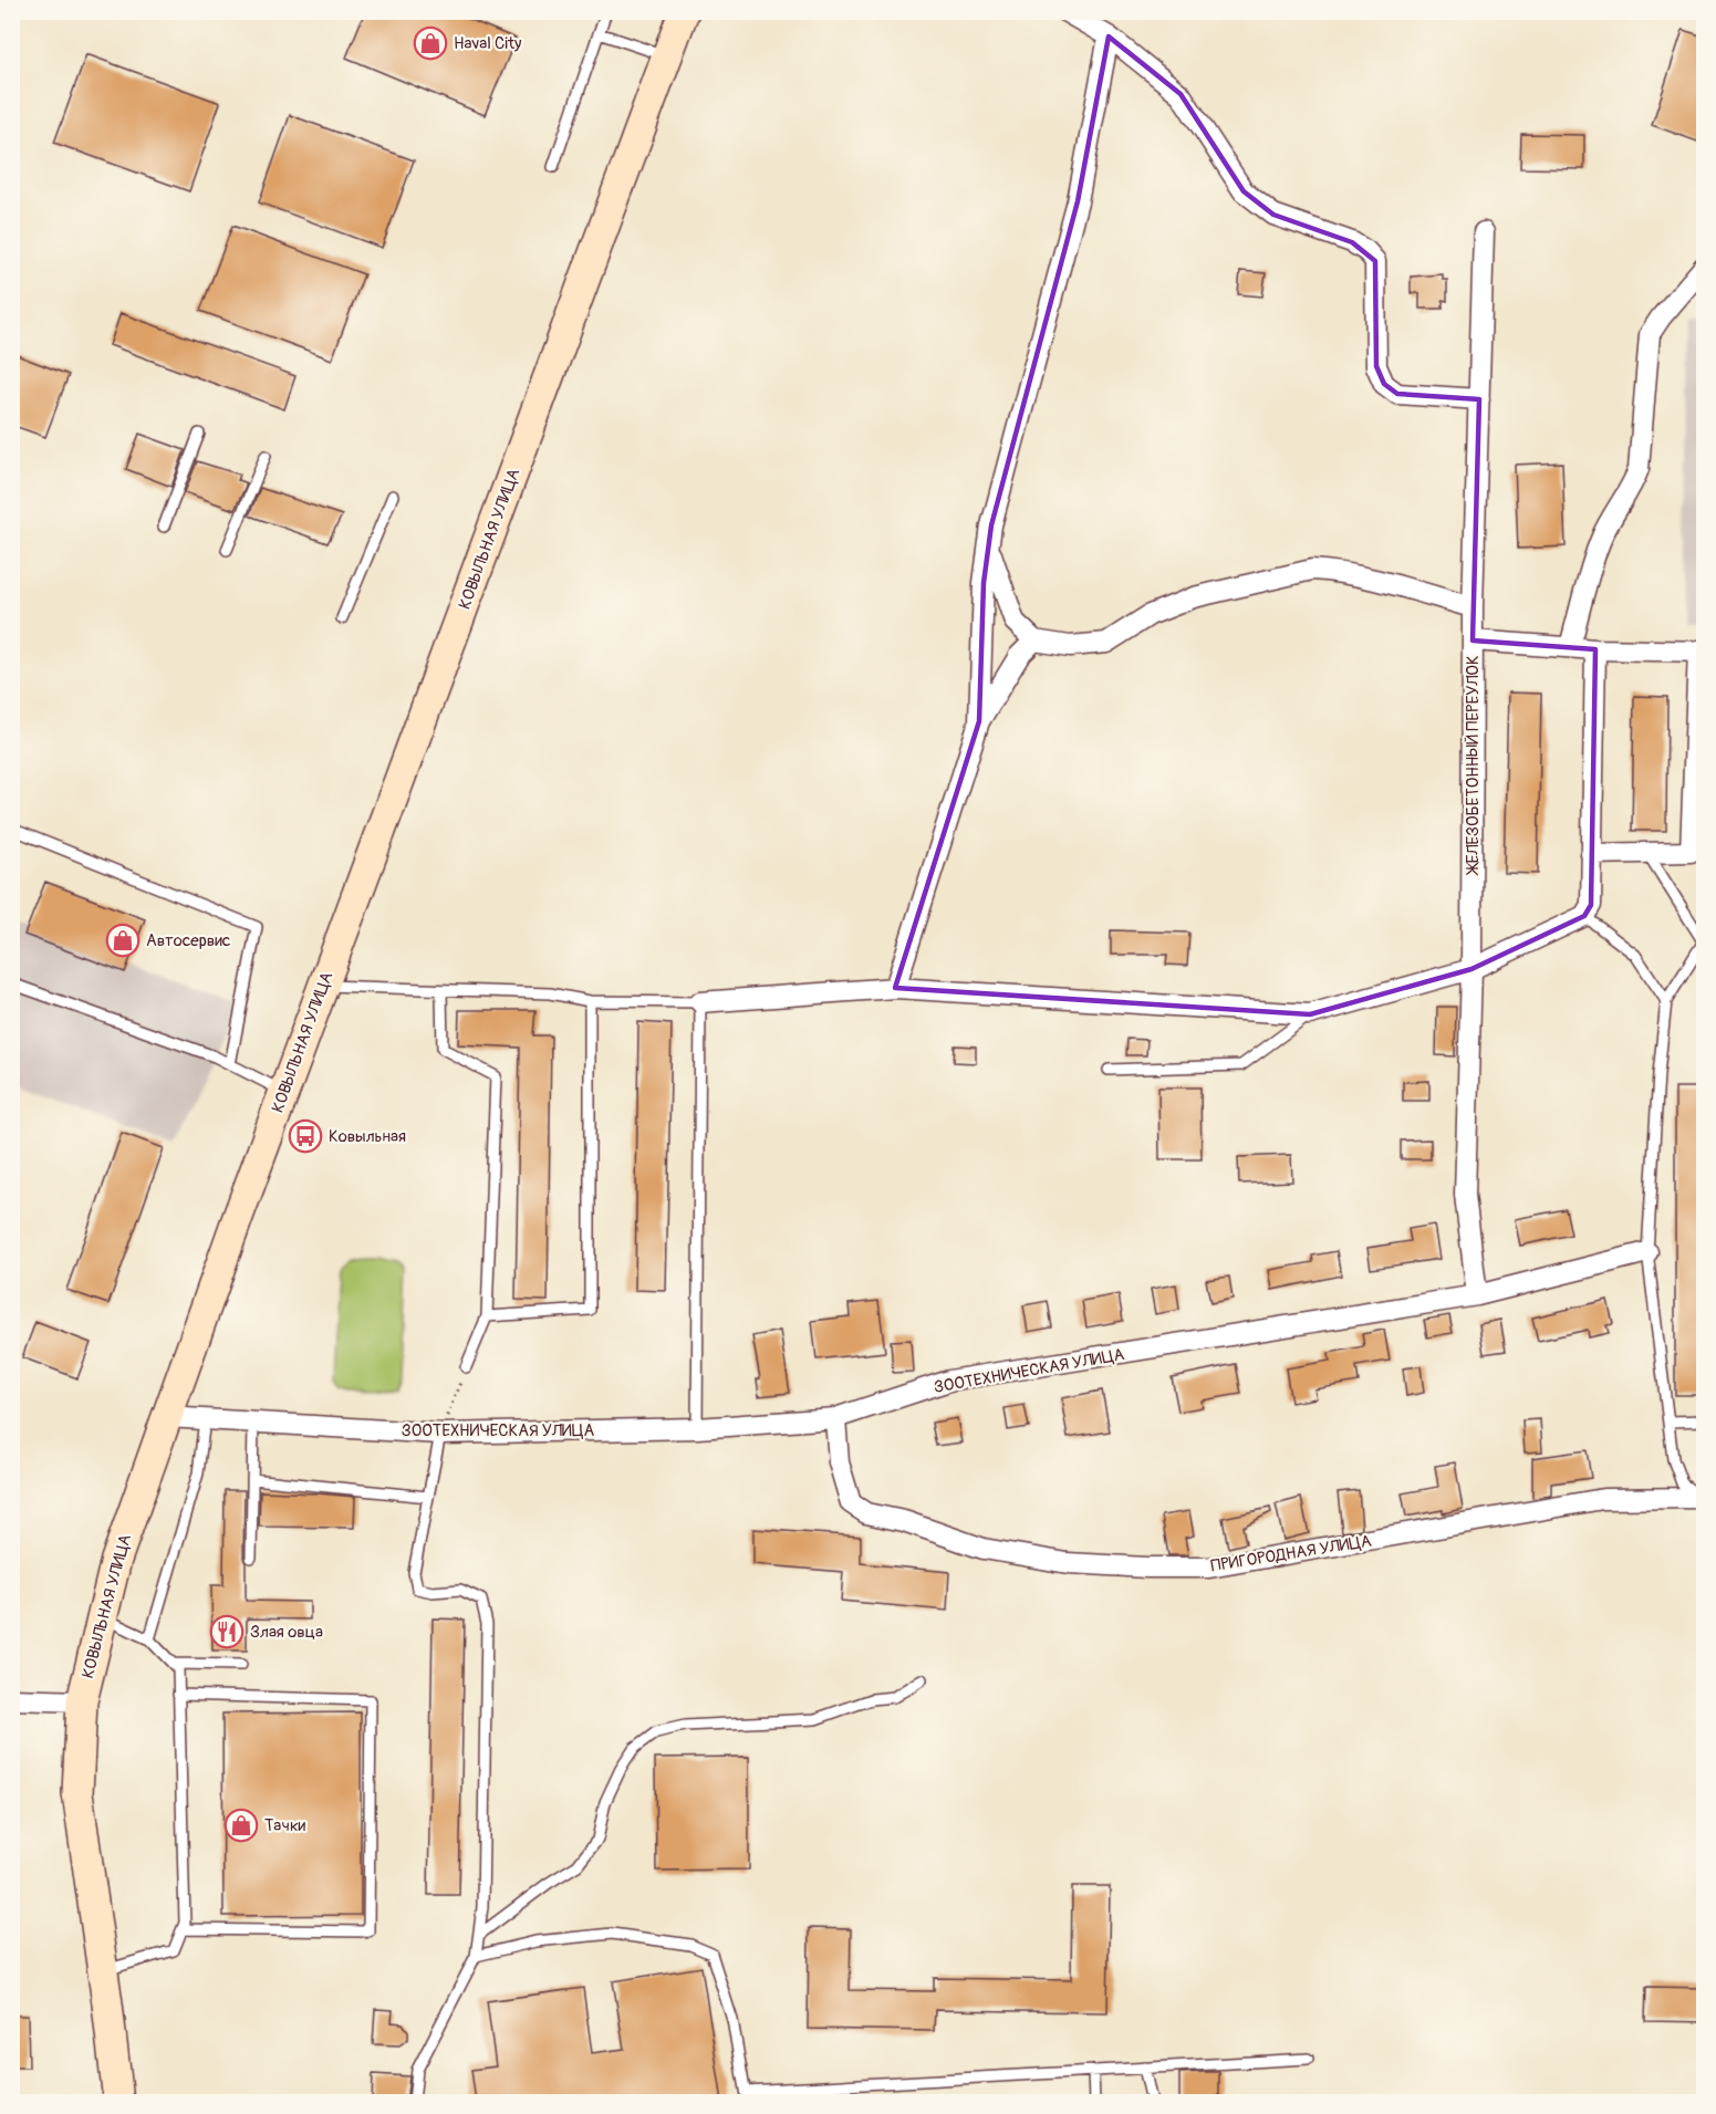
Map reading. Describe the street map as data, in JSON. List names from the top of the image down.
{
  "streets": {
    "main road": ["КОВЫЛЬНАЯ УЛИЦА"],
    "street": ["ЖЕЛЕЗОБЕТОННЫЙ ПЕРЕУЛОК", "ЗООТЕХНИЧЕСКАЯ УЛИЦА", "ПРИГОРОДНАЯ УЛИЦА"]
  },
  "crossings": [
    ["КОВЫЛЬНАЯ УЛИЦА", "ЗООТЕХНИЧЕСКАЯ УЛИЦА"],
    ["ЖЕЛЕЗОБЕТОННЫЙ ПЕРЕУЛОК", "ЗООТЕХНИЧЕСКАЯ УЛИЦА"],
    ["ЗООТЕХНИЧЕСКАЯ УЛИЦА", "ПРИГОРОДНАЯ УЛИЦА"]
  ],
  "places": {
    "shop": ["Haval Сity", "Автосервис", "Тачки"],
    "bus stop": ["Ковыльная"],
    "restaurant": ["Злая овца"]
  }
}
